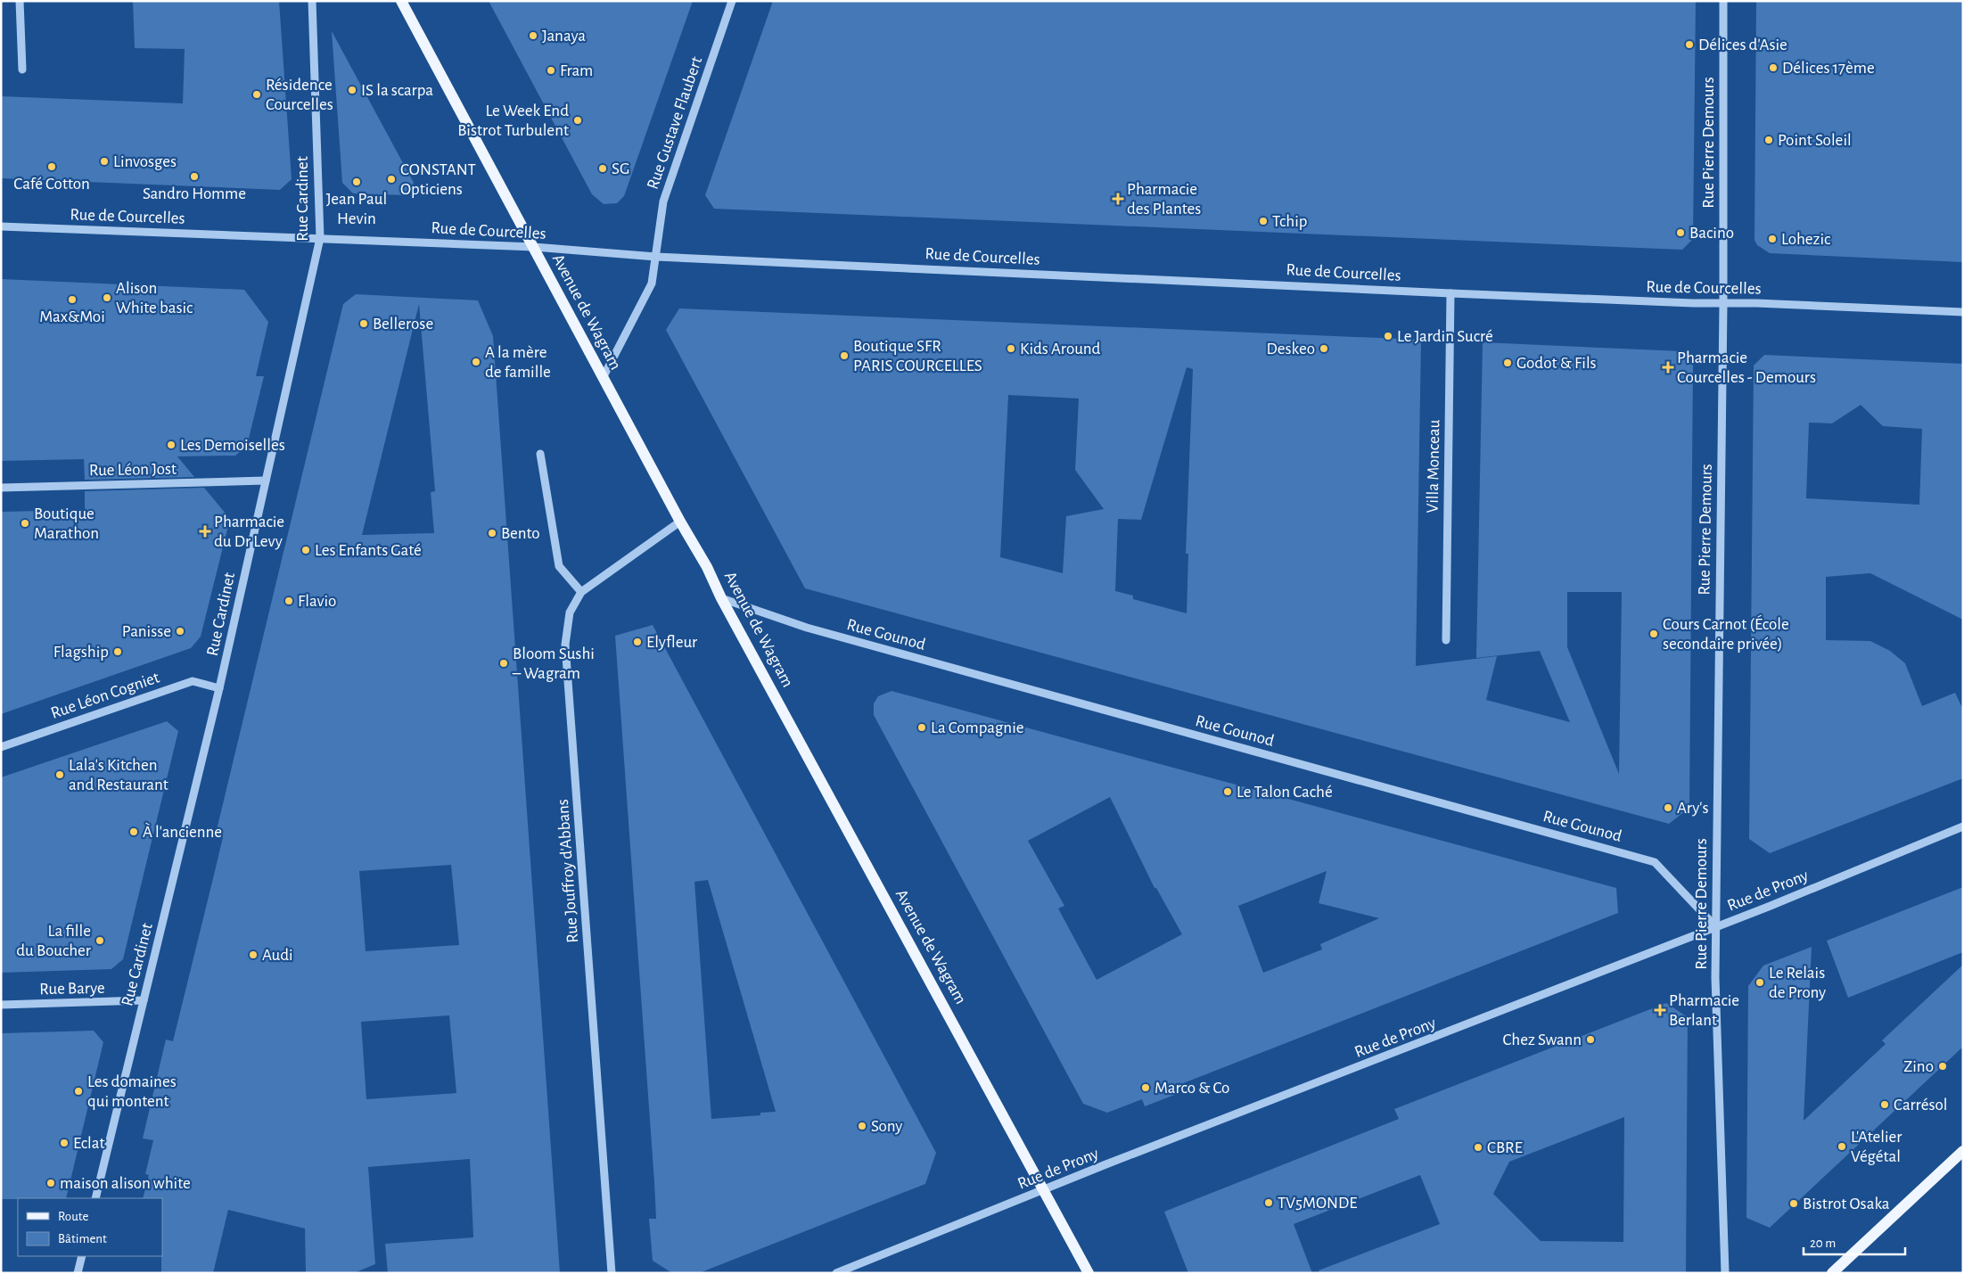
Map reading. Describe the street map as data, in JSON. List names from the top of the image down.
{
  "streets": {
    "main road": ["Avenue de Wagram"],
    "street": [
      "Rue Gustave Flaubert",
      "Rue Pierre Demours",
      "Rue Cardinet",
      "Rue de Courcelles",
      "Villa Monceau",
      "Rue Léon Jost",
      "Rue Gounod",
      "Rue Léon Cogniet",
      "Rue Jouffroy d'Abbans",
      "Rue de Prony",
      "Rue Barye"
    ]
  },
  "crossings": [
    ["Rue Gustave Flaubert", "Rue de Courcelles"],
    ["Rue Gustave Flaubert", "Avenue de Wagram"],
    ["Rue Pierre Demours", "Rue de Courcelles"],
    ["Rue Pierre Demours", "Rue Gounod"],
    ["Rue Pierre Demours", "Rue de Prony"],
    ["Rue Cardinet", "Rue de Courcelles"],
    ["Rue Cardinet", "Rue Léon Jost"],
    ["Rue Cardinet", "Rue Léon Cogniet"],
    ["Rue Cardinet", "Rue Barye"],
    ["Rue de Courcelles", "Avenue de Wagram"],
    ["Rue de Courcelles", "Villa Monceau"],
    ["Avenue de Wagram", "Rue Gounod"],
    ["Avenue de Wagram", "Rue Jouffroy d'Abbans"],
    ["Avenue de Wagram", "Rue de Prony"],
    ["Rue Gounod", "Rue de Prony"]
  ],
  "places": {
    "other": [
      "Janaya",
      "Délices d'Asie",
      "Délices 17ème",
      "Fram",
      "IS la scarpa",
      "Résidence Courcelles",
      "Le Week End Bistrot Turbulent",
      "Point Soleil",
      "Linvosges",
      "Café Cotton",
      "SG",
      "Sandro Homme",
      "CONSTANT Opticiens",
      "Jean Paul Hevin",
      "Tchip",
      "Bacino",
      "Lohezic",
      "Alison White basic",
      "Max&Moi",
      "Bellerose",
      "Le Jardin Sucré",
      "Kids Around",
      "Deskeo",
      "Boutique SFR PARIS COURCELLES",
      "A la mère de famille",
      "Godot & Fils",
      "Les Demoiselles",
      "Boutique Marathon",
      "Bento",
      "Les Enfants Gaté",
      "Flavio",
      "Panisse",
      "Cours Carnot (École secondaire privée)",
      "Elyfleur",
      "Flagship",
      "Bloom Sushi – Wagram",
      "La Compagnie",
      "Lala's Kitchen and Restaurant",
      "Le Talon Caché",
      "Ary's",
      "À l'ancienne",
      "La fille du Boucher",
      "Audi",
      "Le Relais de Prony",
      "Chez Swann",
      "Zino",
      "Marco & Co",
      "Les domaines qui montent",
      "Carrésol",
      "Sony",
      "Eclat",
      "L'Atelier Végétal",
      "CBRE",
      "maison alison white",
      "TV5MONDE",
      "Bistrot Osaka"
    ],
    "health": [
      "Pharmacie des Plantes",
      "Pharmacie Courcelles - Demours",
      "Pharmacie du Dr Levy",
      "Pharmacie Berlant"
    ]
  },
  "legend": ["Route", "Bâtiment"],
  "scale_bar": "20 m"
}
